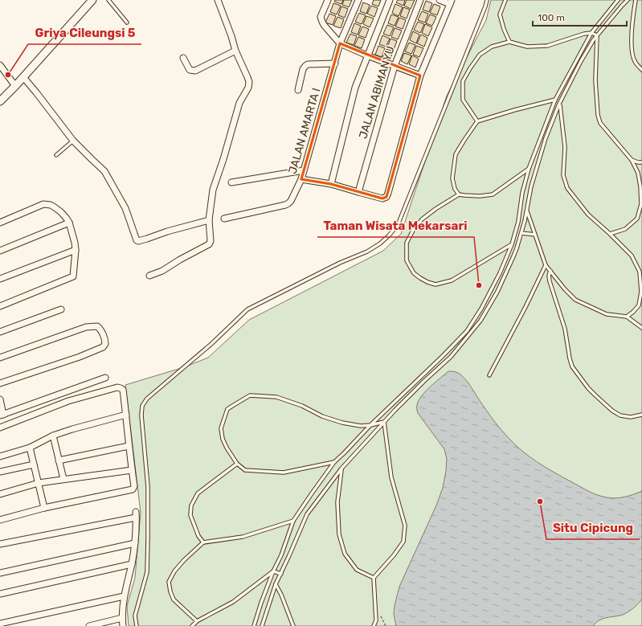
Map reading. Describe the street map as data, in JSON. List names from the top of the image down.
{
  "streets": {
    "street": ["JALAN ABIMANYU", "JALAN AMARTA I"]
  },
  "places": ["Griya Cileungsi 5", "Taman Wisata Mekarsari", "Situ Cipicung"],
  "scale_bar": "100 m"
}
